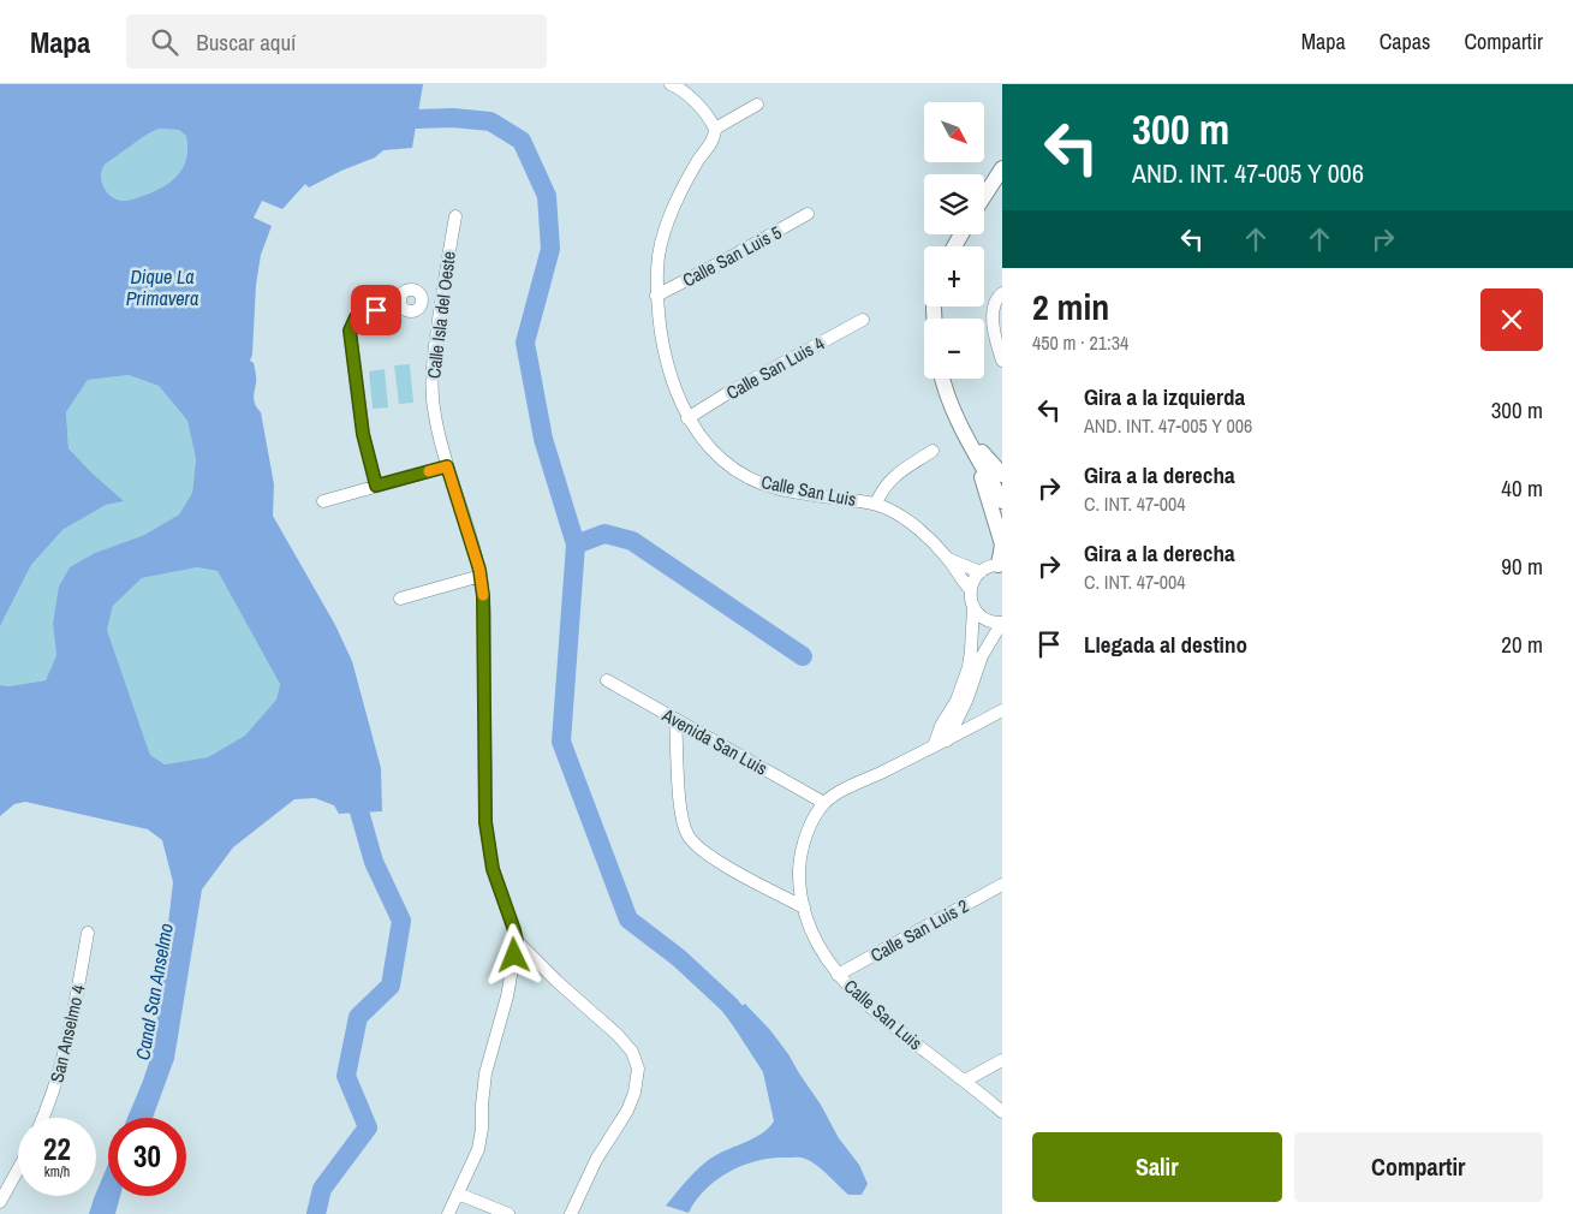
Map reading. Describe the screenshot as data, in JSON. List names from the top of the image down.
{
  "streets": {
    "street": [
      "Calle San Luis 5",
      "Calle Isla del Oeste",
      "Calle San Luis 4",
      "Calle San Luis",
      "Avenida San Luis",
      "Calle San Luis 2",
      "San Anselmo 4"
    ]
  },
  "crossings": [
    ["Calle San Luis 5", "Calle San Luis"],
    ["Calle San Luis 4", "Calle San Luis"],
    ["Calle San Luis", "Avenida San Luis"],
    ["Calle San Luis", "Calle San Luis 2"]
  ],
  "water": ["Dique La Primavera", "Canal San Anselmo"],
  "north": "bottom right",
  "page": {
    "header": "Mapa",
    "search": "Buscar aquí",
    "nav": ["Mapa", "Capas", "Compartir"],
    "turn": ["300 m", "AND. INT. 47-005 Y 006"],
    "map_buttons": ["+", "−"],
    "heading": ["2 min", "450 m · 21:34"],
    "list": [
      {
        "name": "Gira a la izquierda",
        "note": "AND. INT. 47-005 Y 006",
        "value": "300 m"
      },
      {
        "name": "Gira a la derecha",
        "note": "C. INT. 47-004",
        "value": "40 m"
      },
      {
        "name": "Gira a la derecha",
        "note": "C. INT. 47-004",
        "value": "90 m"
      },
      {
        "name": "Llegada al destino",
        "value": "20 m"
      }
    ],
    "speed": "22 km/h",
    "limit": "30",
    "buttons": ["Salir", "Compartir"]
  }
}
